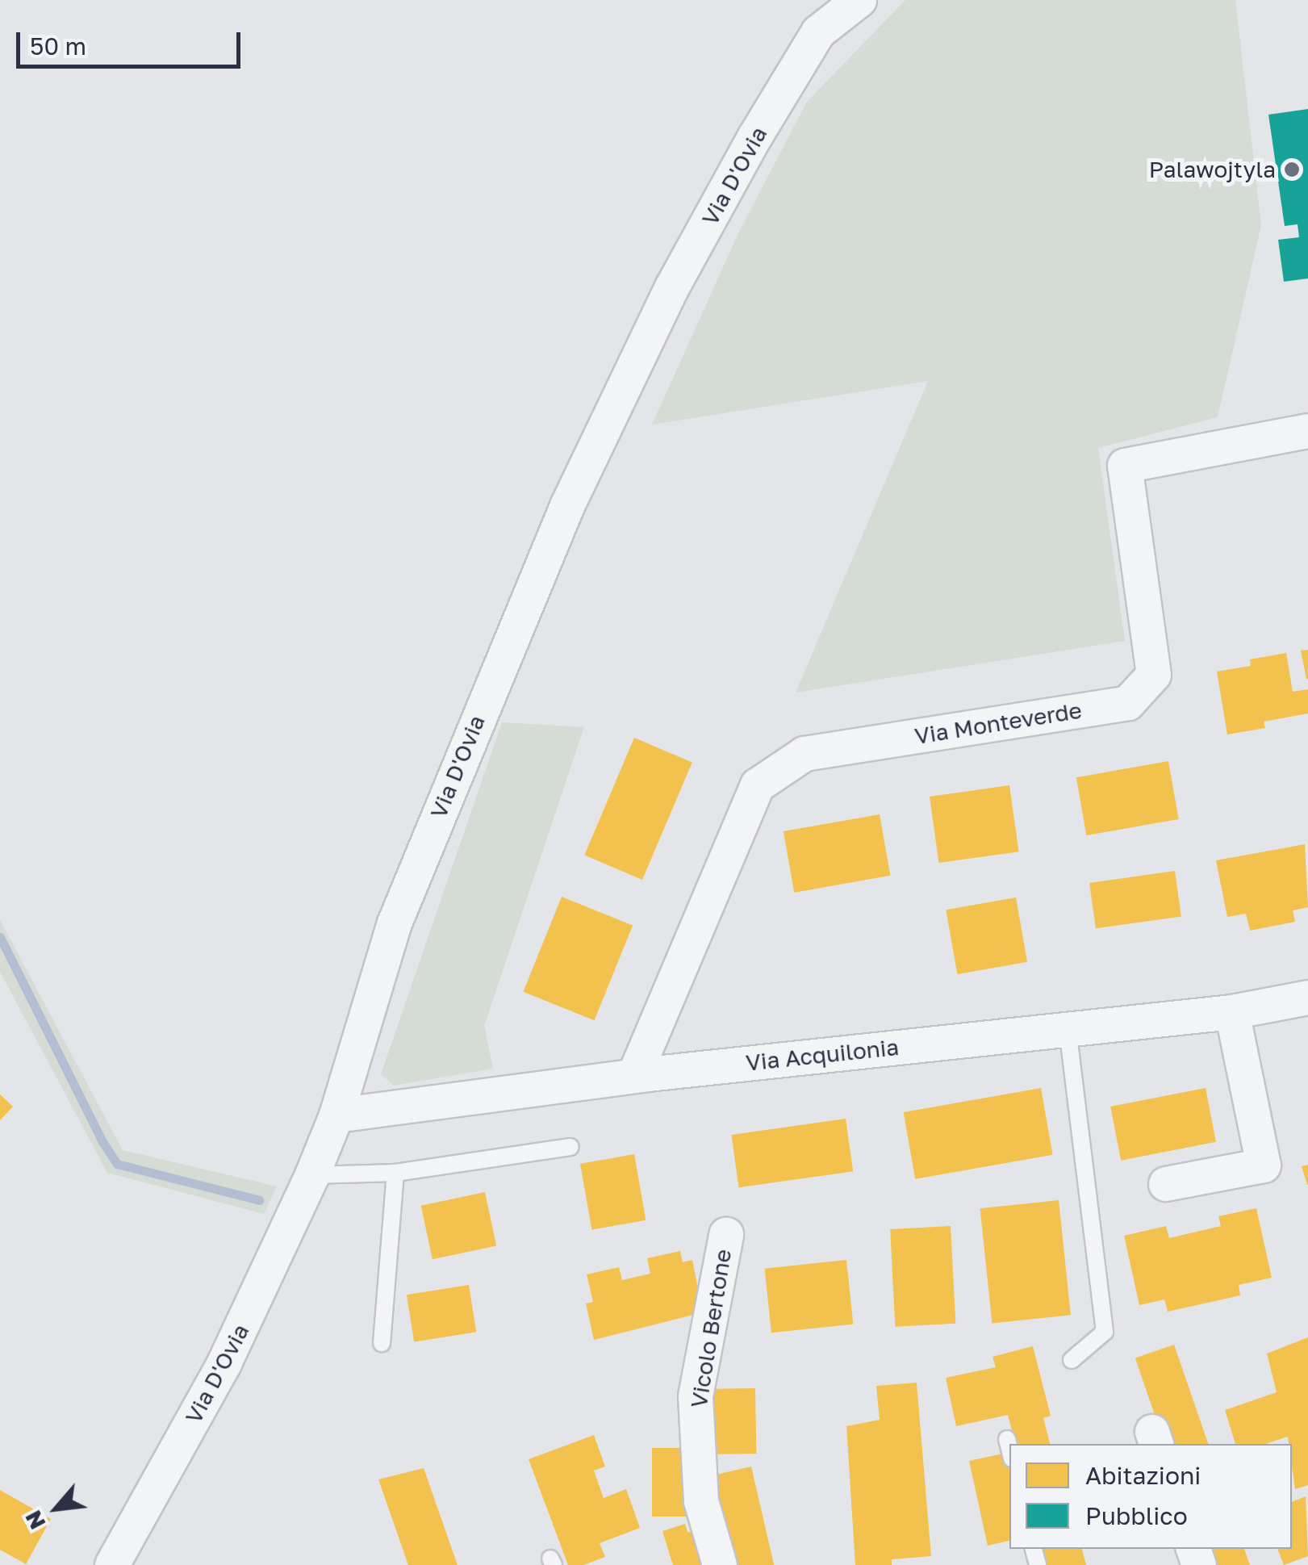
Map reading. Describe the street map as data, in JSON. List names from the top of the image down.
{
  "streets": {
    "street": [
      "Via D'Ovia",
      "Via Monteverde",
      "Via Acquilonia",
      "Vicolo Bertone"
    ]
  },
  "crossings": [
    ["Via D'Ovia", "Via Acquilonia"],
    ["Via Monteverde", "Via Acquilonia"]
  ],
  "places": ["Palawojtyla"],
  "legend": ["Abitazioni", "Pubblico"],
  "scale_bar": "50 m",
  "north": "bottom left"
}
